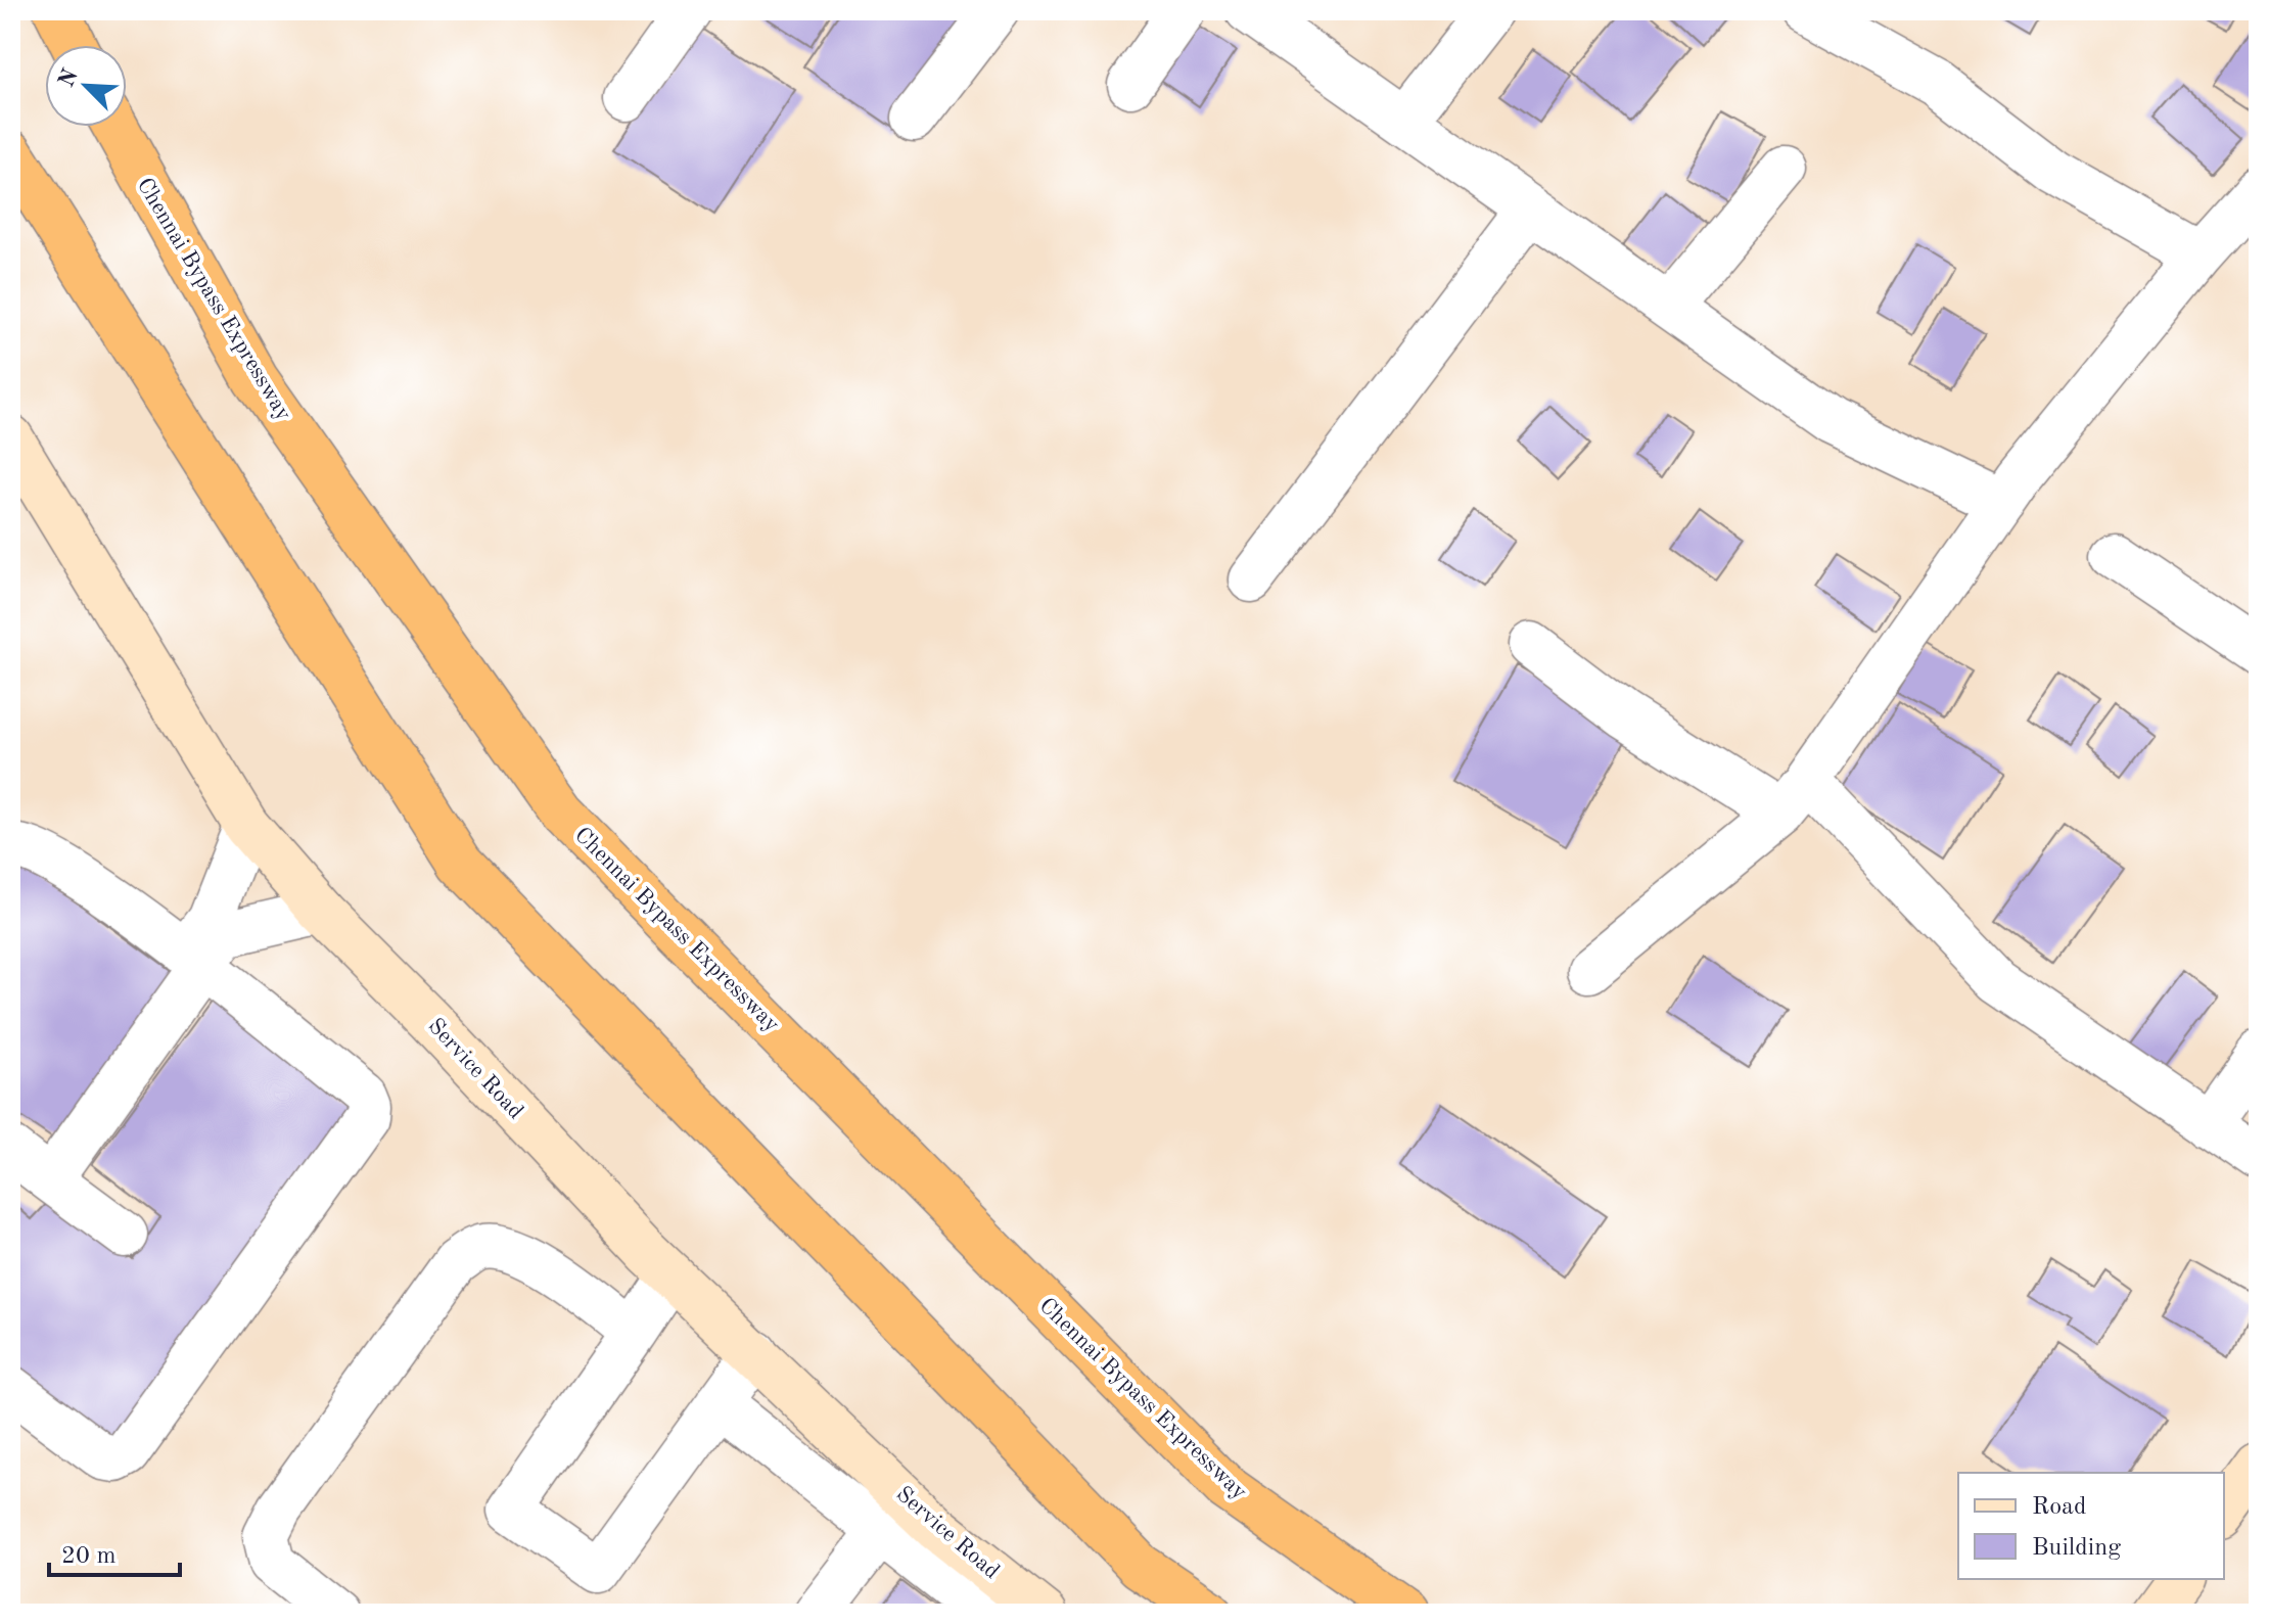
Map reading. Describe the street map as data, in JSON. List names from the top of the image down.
{
  "streets": {
    "highway": ["Chennai Bypass Expressway"],
    "street": ["Service Road"]
  },
  "legend": ["Road", "Building"],
  "scale_bar": "20 m",
  "north": "top left"
}
